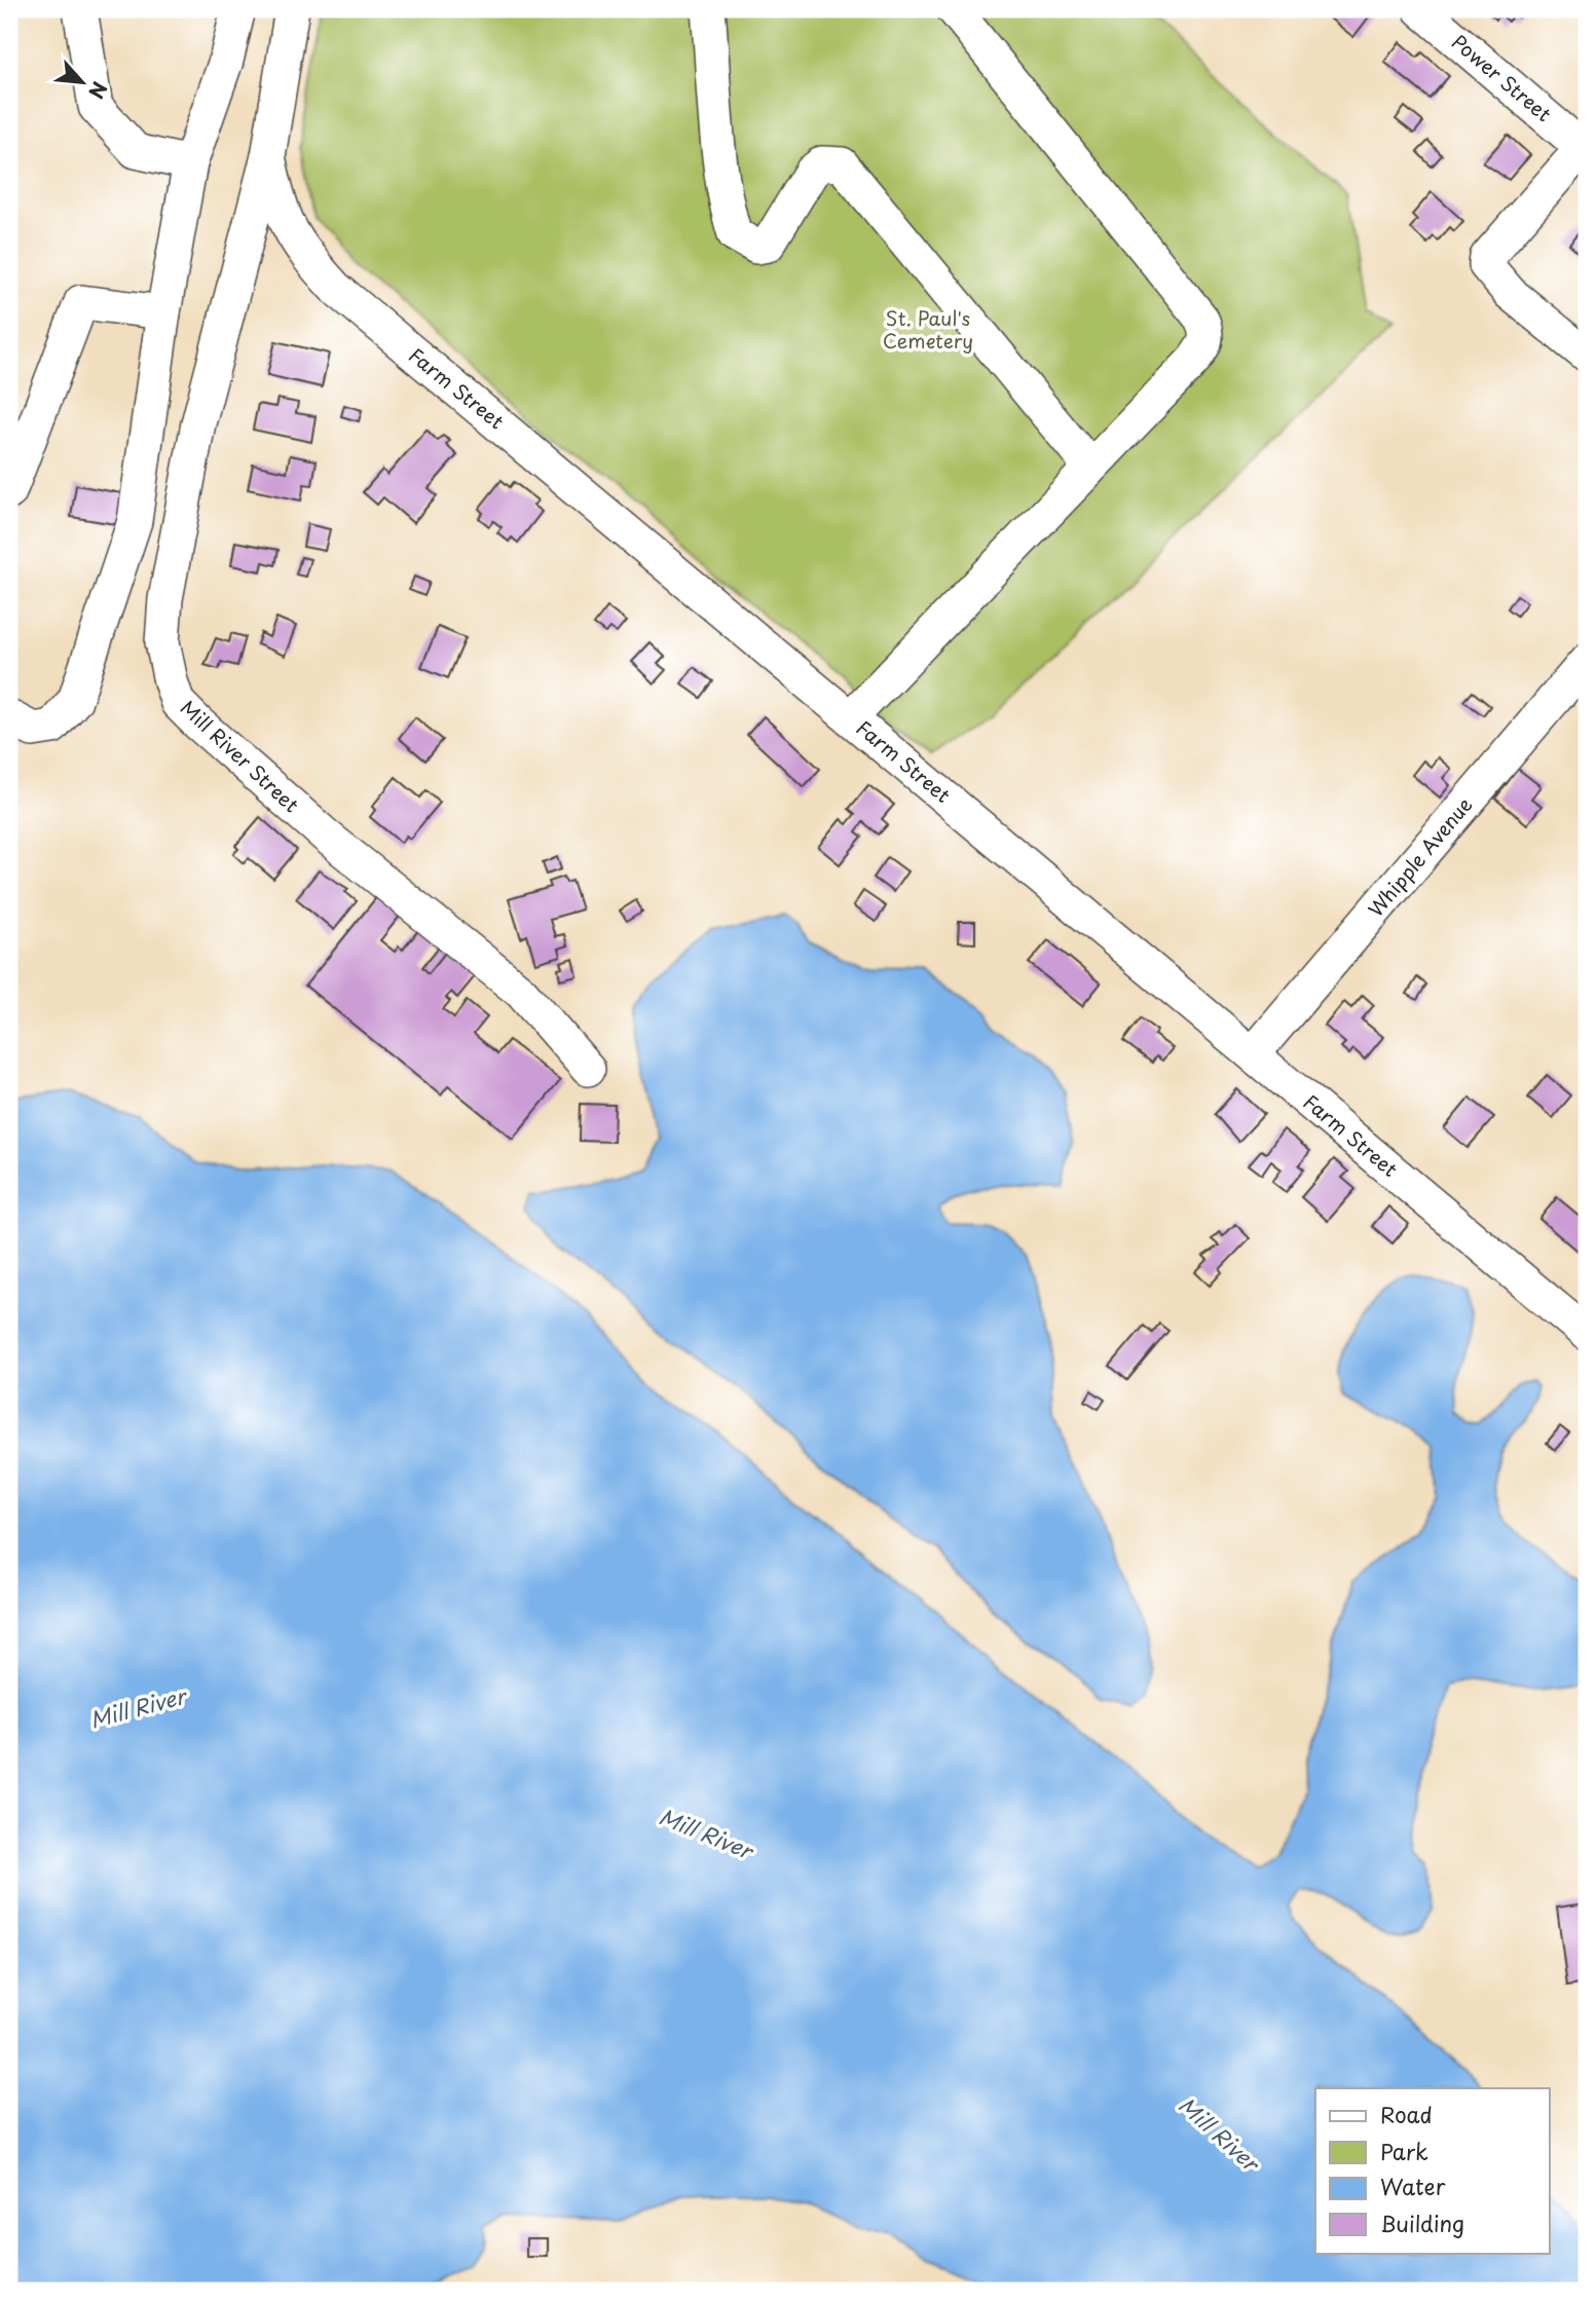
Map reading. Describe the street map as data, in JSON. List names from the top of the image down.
{
  "streets": {
    "street": [
      "Power Street",
      "Farm Street",
      "Mill River Street",
      "Whipple Avenue"
    ]
  },
  "crossings": [
    ["Farm Street", "Mill River Street"],
    ["Farm Street", "Whipple Avenue"]
  ],
  "water": ["Mill River"],
  "parks": ["St. Paul's Cemetery"],
  "legend": [
    "Road",
    "Park",
    "Water",
    "Building"
  ],
  "north": "bottom right"
}
